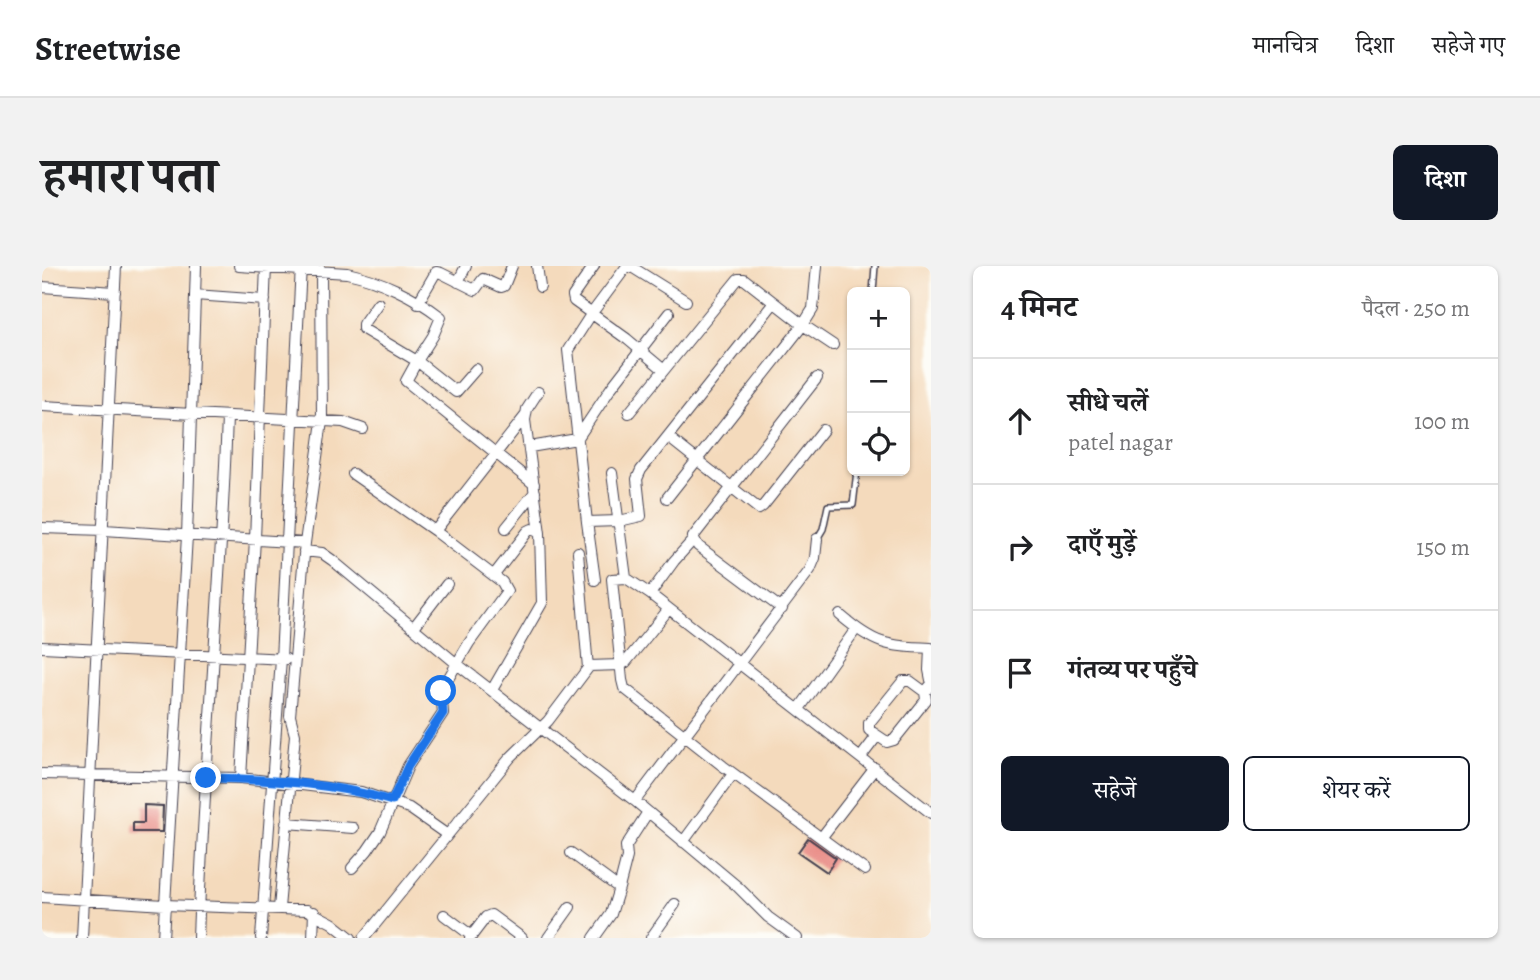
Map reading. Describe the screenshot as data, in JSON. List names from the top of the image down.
{
  "page": {
    "header": "Streetwise",
    "nav": ["मानचित्र", "दिशा", "सहेजे गए"],
    "title": "हमारा पता",
    "buttons": [
      "दिशा",
      ["सहेजें", "शेयर करें"]
    ],
    "heading": ["4 मिनट", "पैदल · 250 m"],
    "map_buttons": ["+", "−"],
    "list": [
      ["सीधे चलें", "patel nagar", "100 m"],
      ["दाएँ मुड़ें", "150 m"],
      "गंतव्य पर पहुँचे"
    ]
  }
}
